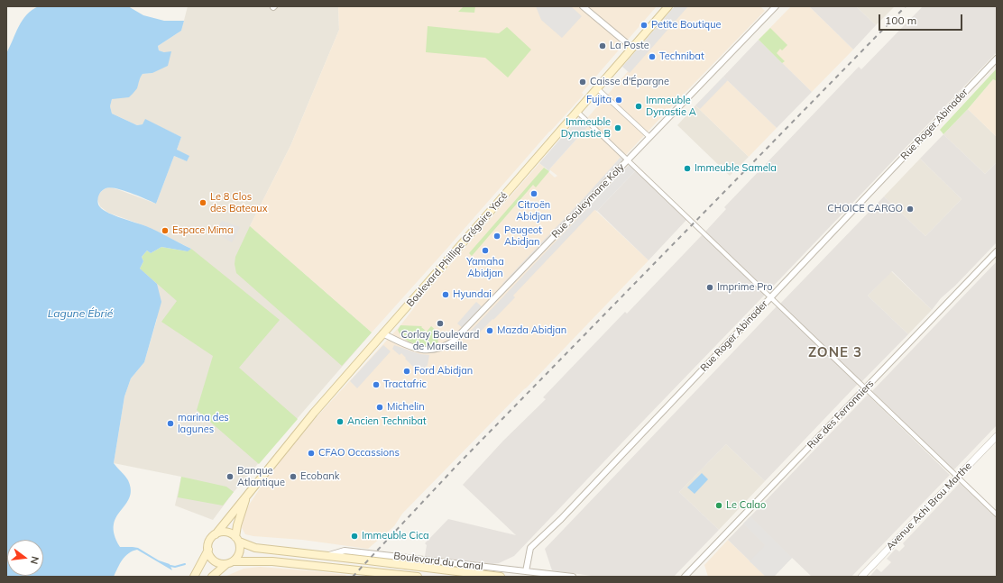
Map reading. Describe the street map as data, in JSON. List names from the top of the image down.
{
  "streets": {
    "main road": ["Boulevard Phillipe Grégoire Yacé", "Boulevard du Canal"],
    "street": [
      "Rue Roger Abinader",
      "Rue Souleymane Koly",
      "Rue des Ferronniers",
      "Avenue Achi Brou Marthe"
    ]
  },
  "crossings": [
    ["Rue Roger Abinader", "Boulevard du Canal"],
    ["Rue Souleymane Koly", "Boulevard Phillipe Grégoire Yacé"],
    ["Boulevard Phillipe Grégoire Yacé", "Boulevard du Canal"]
  ],
  "districts": ["ZONE 3"],
  "water": ["Lagune Ébrié"],
  "places": [
    "Petite Boutique",
    "La Poste",
    "Technibat",
    "Caisse d'Épargne",
    "Fujita",
    "Immeuble Dynastie A",
    "Immeuble Dynastie B",
    "Immeuble Samela",
    "Citroën Abidjan",
    "Le 8 Clos des Bateaux",
    "CHOICE CARGO",
    "Espace Mima",
    "Peugeot Abidjan",
    "Yamaha Abidjan",
    "Imprime Pro",
    "Hyundai",
    "Corlay Boulevard de Marseille",
    "Mazda Abidjan",
    "Ford Abidjan",
    "Tractafric",
    "Michelin",
    "Ancien Technibat",
    "marina des lagunes",
    "CFAO Occassions",
    "Banque Atlantique",
    "Ecobank",
    "Le Calao",
    "Immeuble Cica"
  ],
  "scale_bar": "100 m",
  "north": "right"
}
